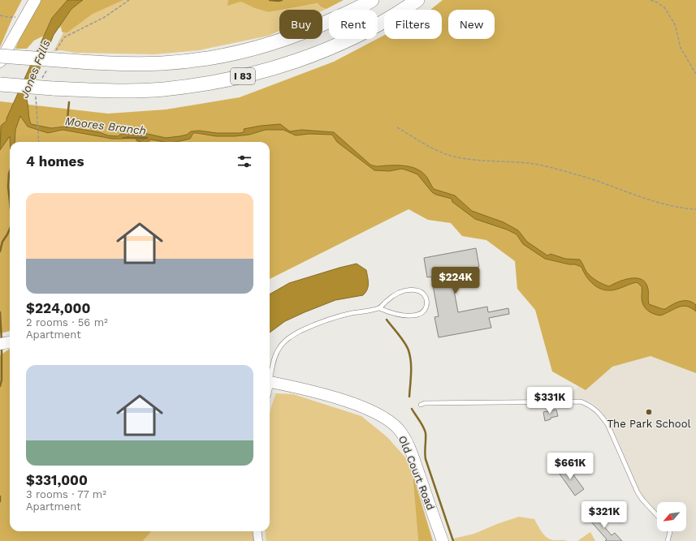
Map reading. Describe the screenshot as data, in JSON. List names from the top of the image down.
{
  "streets": {
    "highway": ["I 83"],
    "main road": ["Old Court Road"]
  },
  "water": ["Jones Falls", "Moores Branch"],
  "places": ["The Park School"],
  "north": "bottom left",
  "page": {
    "chip": [
      "Buy",
      "Rent",
      "Filters",
      "New"
    ],
    "heading": "4 homes",
    "list": [
      {
        "name": "$224,000",
        "note": "2 rooms · 56 m² · Apartment"
      },
      {
        "name": "$331,000",
        "note": "3 rooms · 77 m² · Apartment"
      }
    ],
    "price": [
      "$224K",
      "$331K",
      "$661K",
      "$321K"
    ]
  }
}
